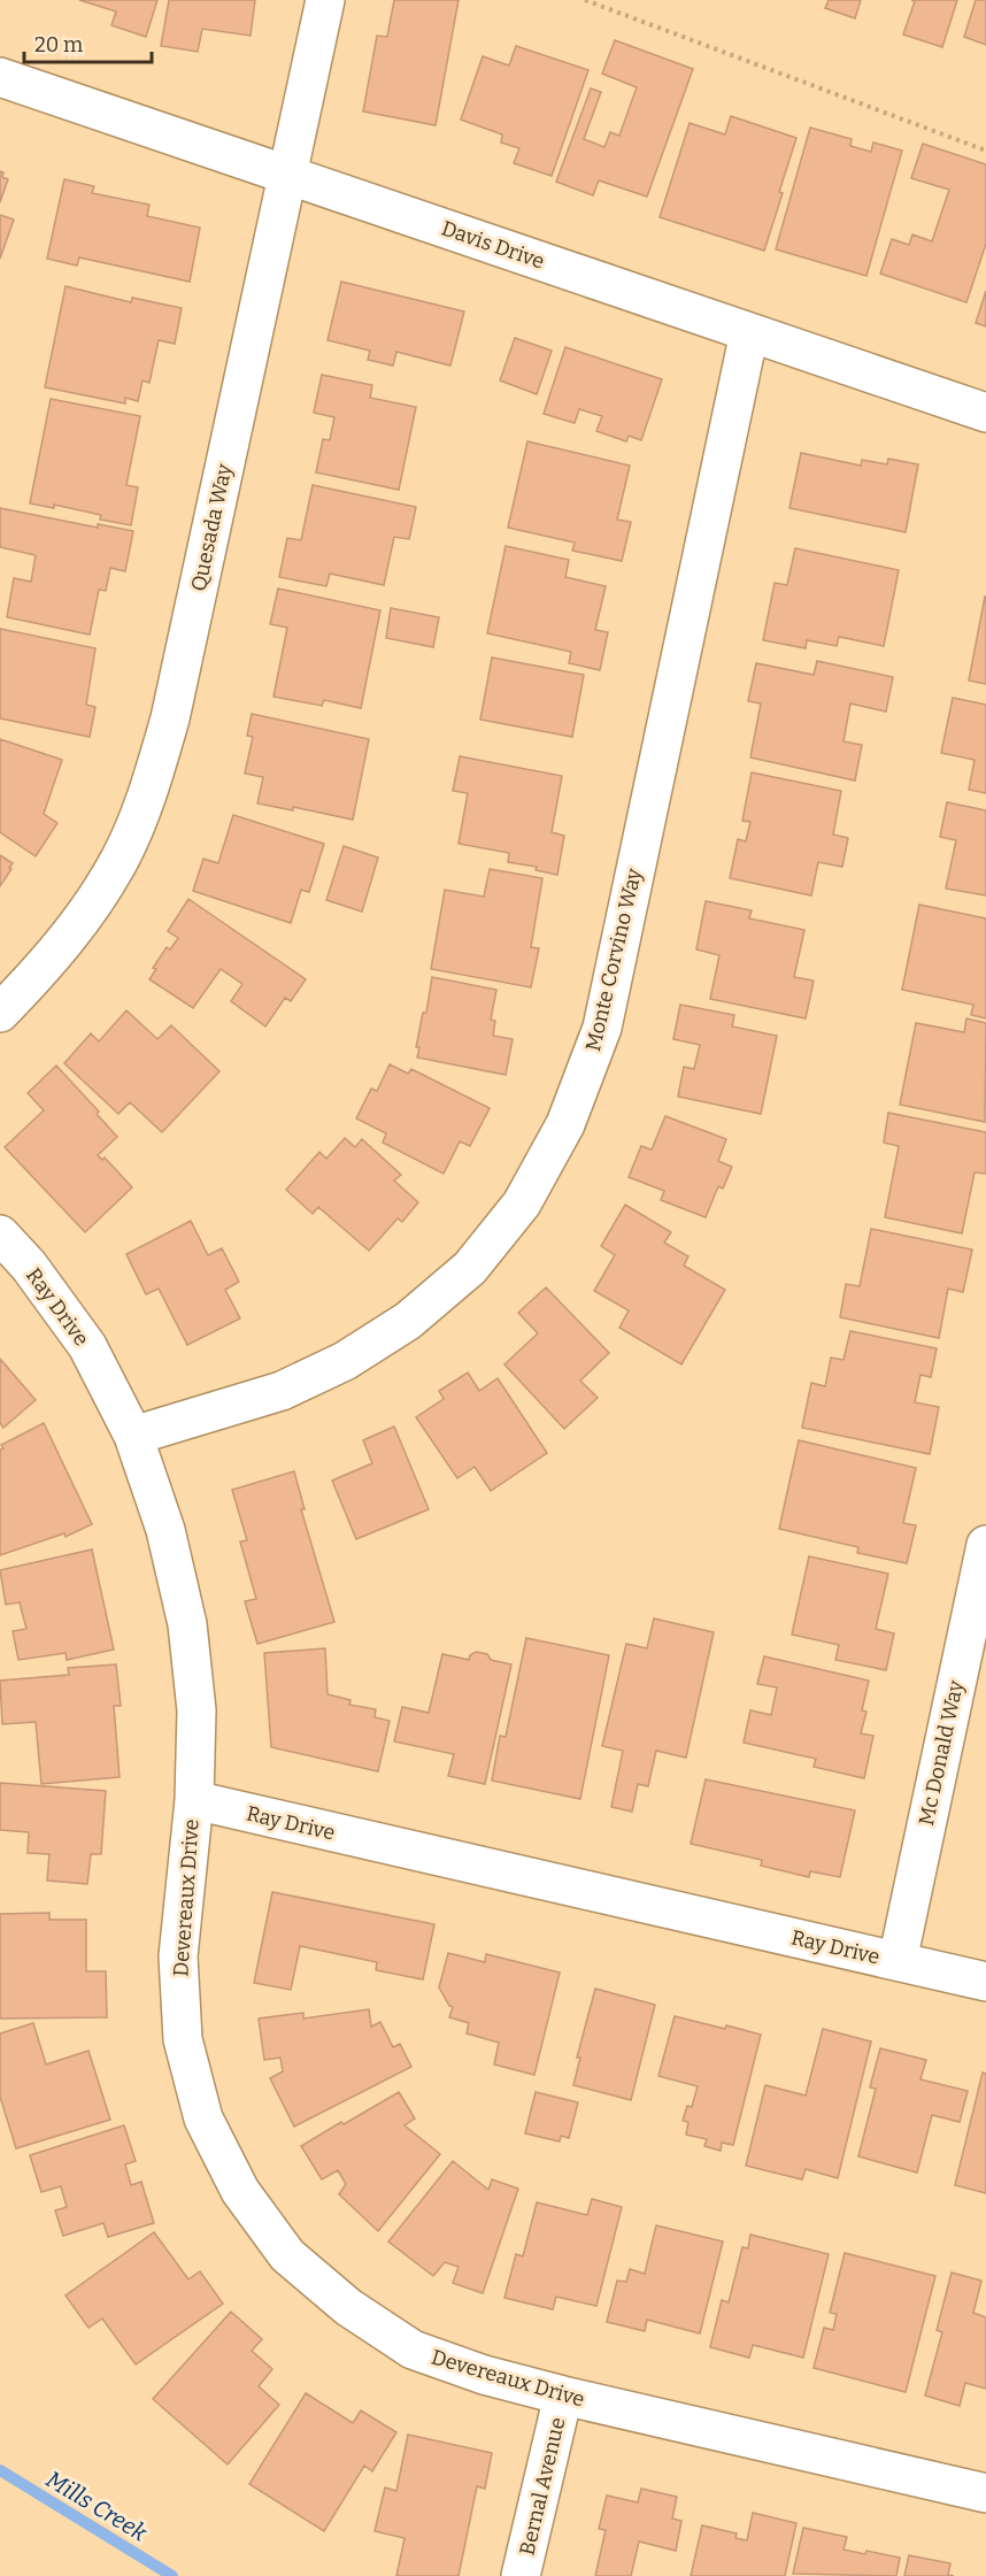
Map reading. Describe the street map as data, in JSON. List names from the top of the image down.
{
  "streets": {
    "street": [
      "Davis Drive",
      "Quesada Way",
      "Monte Corvino Way",
      "Ray Drive",
      "Mc Donald Way",
      "Devereaux Drive",
      "Bernal Avenue"
    ]
  },
  "crossings": [
    ["Davis Drive", "Quesada Way"],
    ["Davis Drive", "Monte Corvino Way"],
    ["Monte Corvino Way", "Ray Drive"],
    ["Ray Drive", "Mc Donald Way"],
    ["Ray Drive", "Devereaux Drive"],
    ["Devereaux Drive", "Bernal Avenue"]
  ],
  "water": ["Mills Creek"],
  "scale_bar": "20 m"
}
